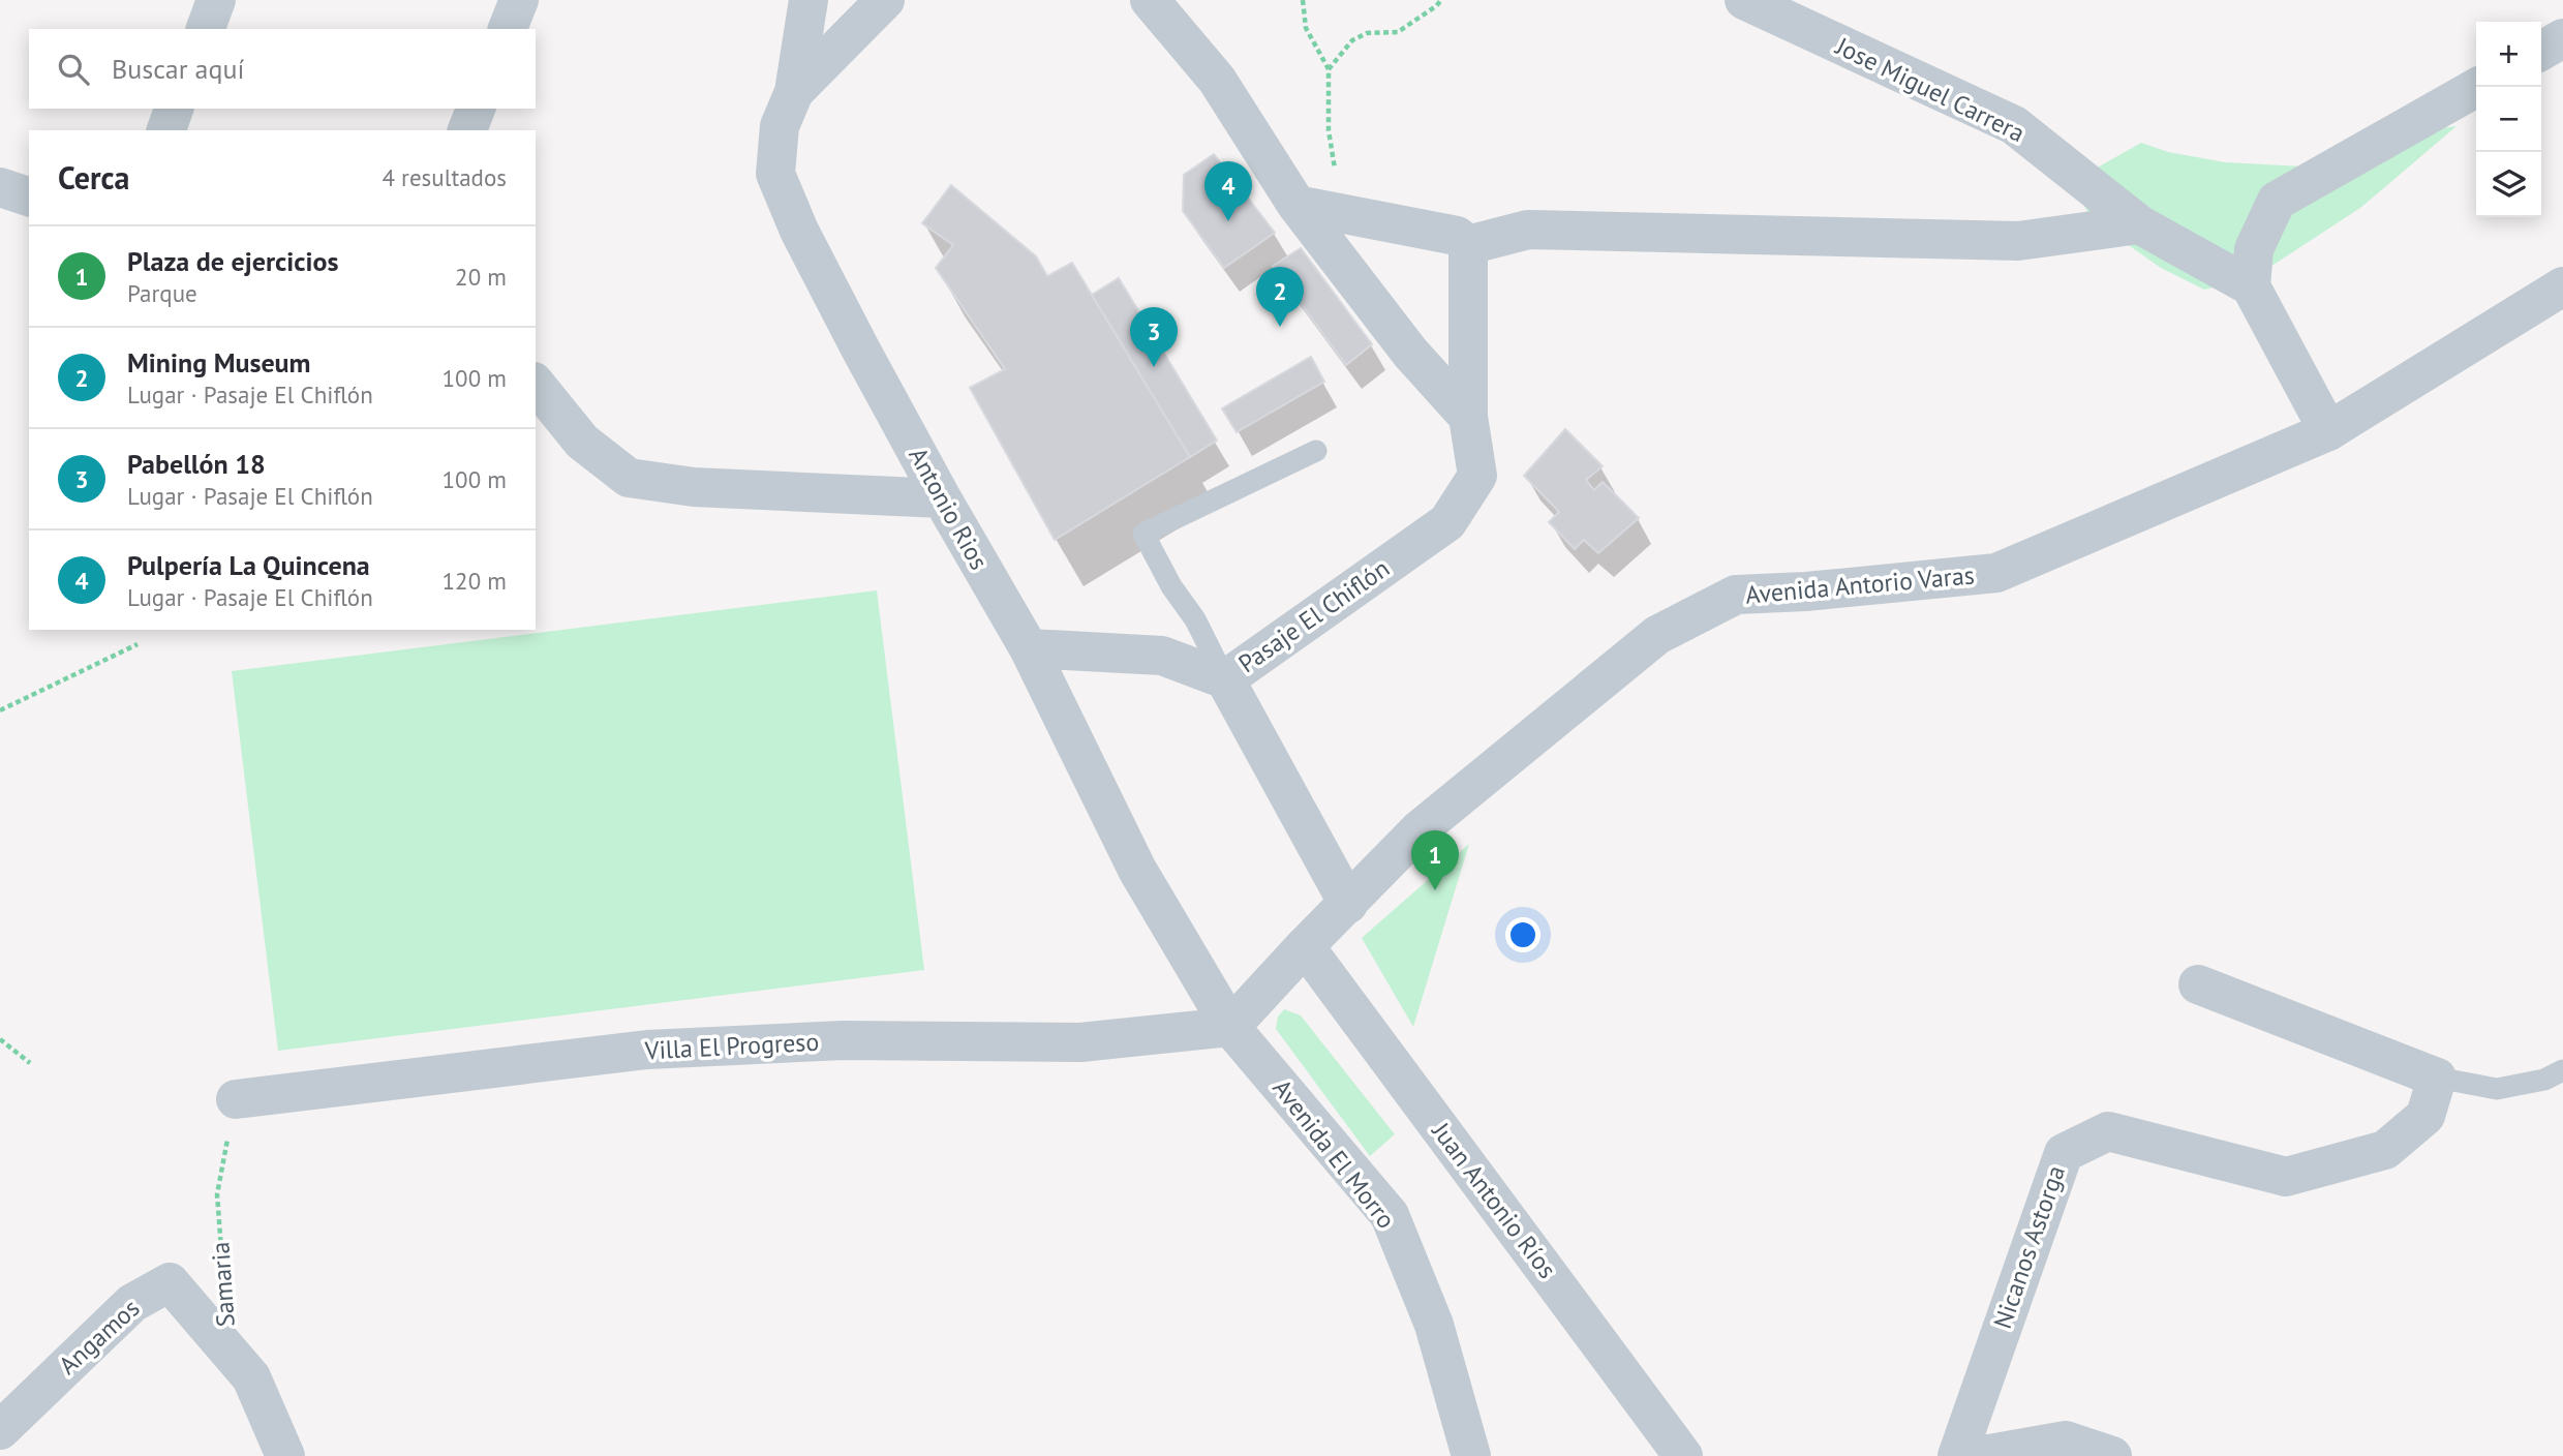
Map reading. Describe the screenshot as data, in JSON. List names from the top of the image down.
{
  "streets": {
    "street": [
      "Jose Miguel Carrera",
      "Antonio Rios",
      "Avenida Antorio Varas",
      "Pasaje El Chiflón",
      "Villa El Progreso",
      "Avenida El Morro",
      "Juan Antonio Ríos",
      "Nicanos Astorga",
      "Samaria",
      "Angamos"
    ]
  },
  "crossings": [
    ["Antonio Rios", "Avenida Antorio Varas"],
    ["Antonio Rios", "Villa El Progreso"],
    ["Antonio Rios", "Avenida El Morro"],
    ["Avenida Antorio Varas", "Pasaje El Chiflón"],
    ["Avenida Antorio Varas", "Villa El Progreso"],
    ["Avenida Antorio Varas", "Avenida El Morro"],
    ["Avenida Antorio Varas", "Juan Antonio Ríos"],
    ["Villa El Progreso", "Avenida El Morro"],
    ["Villa El Progreso", "Samaria"],
    ["Samaria", "Angamos"]
  ],
  "page": {
    "map_buttons": ["+", "−"],
    "search": "Buscar aquí",
    "heading": ["Cerca", "4 resultados"],
    "pins": [
      "4",
      "2",
      "3",
      "1"
    ],
    "list": [
      {
        "mark": "1",
        "name": "Plaza de ejercicios",
        "note": "Parque",
        "value": "20 m"
      },
      {
        "mark": "2",
        "name": "Mining Museum",
        "note": "Lugar · Pasaje El Chiflón",
        "value": "100 m"
      },
      {
        "mark": "3",
        "name": "Pabellón 18",
        "note": "Lugar · Pasaje El Chiflón",
        "value": "100 m"
      },
      {
        "mark": "4",
        "name": "Pulpería La Quincena",
        "note": "Lugar · Pasaje El Chiflón",
        "value": "120 m"
      }
    ]
  }
}
